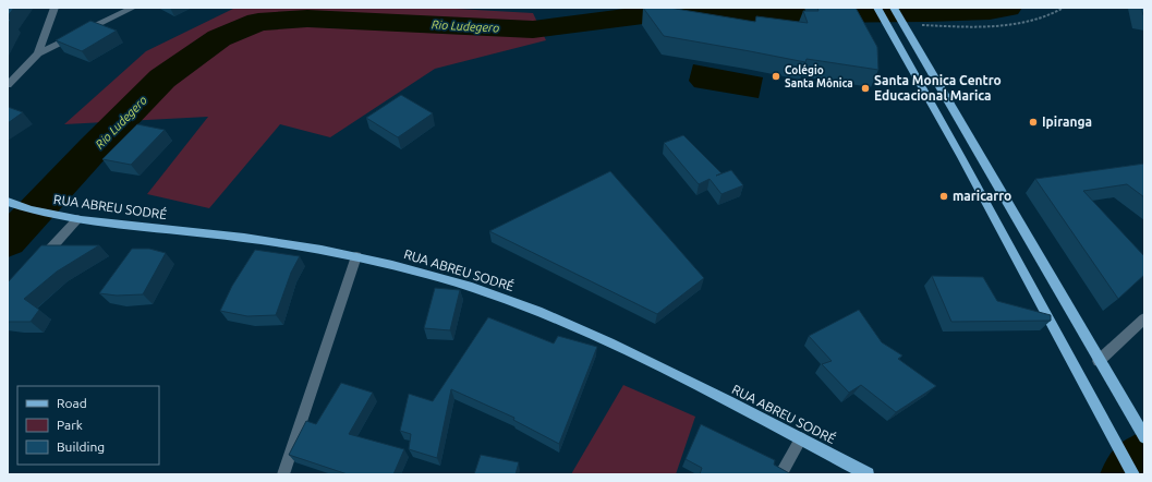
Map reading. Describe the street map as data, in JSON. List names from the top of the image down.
{
  "streets": {
    "main road": ["RUA ABREU SODRÉ"]
  },
  "water": ["Rio Ludegero"],
  "places": [
    "Colégio Santa Mônica",
    "Santa Monica Centro Educacional Marica",
    "Ipiranga",
    "maricarro"
  ],
  "legend": ["Road", "Park", "Building"]
}
